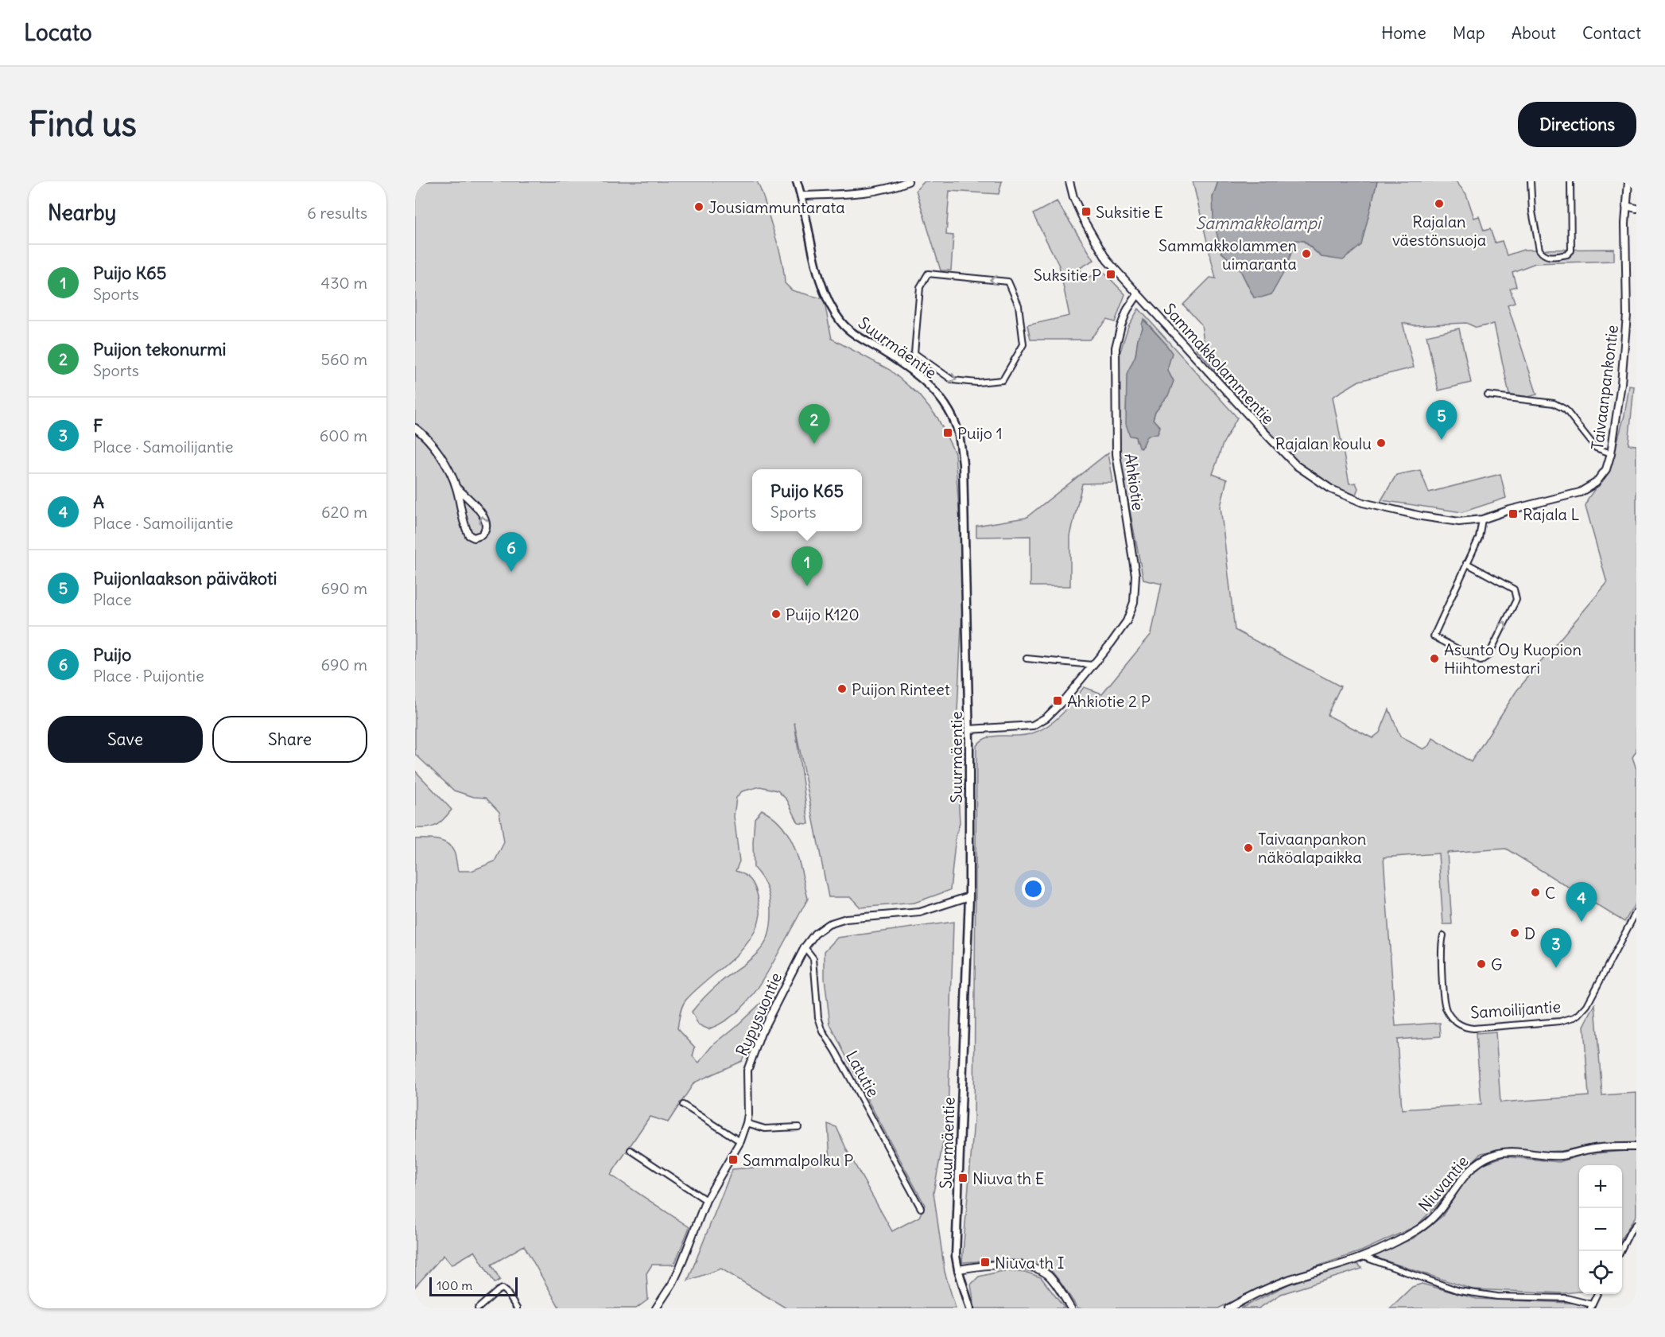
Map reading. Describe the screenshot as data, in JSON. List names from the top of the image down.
{
  "streets": {
    "main road": ["Suurmäentie"],
    "street": [
      "Sammakkolammentie",
      "Taivaanpankontie",
      "Ahkiotie",
      "Samoilijantie",
      "Rypysuontie",
      "Latutie",
      "Niuvantie"
    ]
  },
  "crossings": [
    ["Suurmäentie", "Ahkiotie"],
    ["Suurmäentie", "Rypysuontie"],
    ["Sammakkolammentie", "Taivaanpankontie"],
    ["Sammakkolammentie", "Ahkiotie"],
    ["Rypysuontie", "Latutie"]
  ],
  "water": ["Sammakkolampi"],
  "places": {
    "other": [
      "Rajalan väestönsuoja",
      "Jousiammuntarata",
      "Sammakkolammen uimaranta",
      "Rajalan koulu",
      "Puijo K120",
      "Asunto Oy Kuopion Hiihtomestari",
      "Puijon Rinteet",
      "Taivaanpankon näköalapaikka",
      "C",
      "D",
      "G"
    ],
    "transit": [
      "Suksitie E",
      "Suksitie P",
      "Puijo 1",
      "Rajala L",
      "Ahkiotie 2 P",
      "Sammalpolku P",
      "Niuva th E",
      "Niuva th I"
    ]
  },
  "scale_bar": "100 m",
  "page": {
    "header": "Locato",
    "nav": [
      "Home",
      "Map",
      "About",
      "Contact"
    ],
    "buttons": [
      "Directions",
      ["Save", "Share"]
    ],
    "title": "Find us",
    "heading": ["Nearby", "6 results"],
    "list": [
      {
        "mark": "1",
        "name": "Puijo K65",
        "note": "Sports",
        "value": "430 m"
      },
      {
        "mark": "2",
        "name": "Puijon tekonurmi",
        "note": "Sports",
        "value": "560 m"
      },
      {
        "mark": "3",
        "name": "F",
        "note": "Place · Samoilijantie",
        "value": "600 m"
      },
      {
        "mark": "4",
        "name": "A",
        "note": "Place · Samoilijantie",
        "value": "620 m"
      },
      {
        "mark": "5",
        "name": "Puijonlaakson päiväkoti",
        "note": "Place",
        "value": "690 m"
      },
      {
        "mark": "6",
        "name": "Puijo",
        "note": "Place · Puijontie",
        "value": "690 m"
      }
    ],
    "pins": [
      "5",
      "2",
      "6",
      "1",
      "4",
      "3"
    ],
    "popup": ["Puijo K65", "Sports"],
    "map_buttons": ["+", "−"],
    "scale": "100 m"
  }
}
